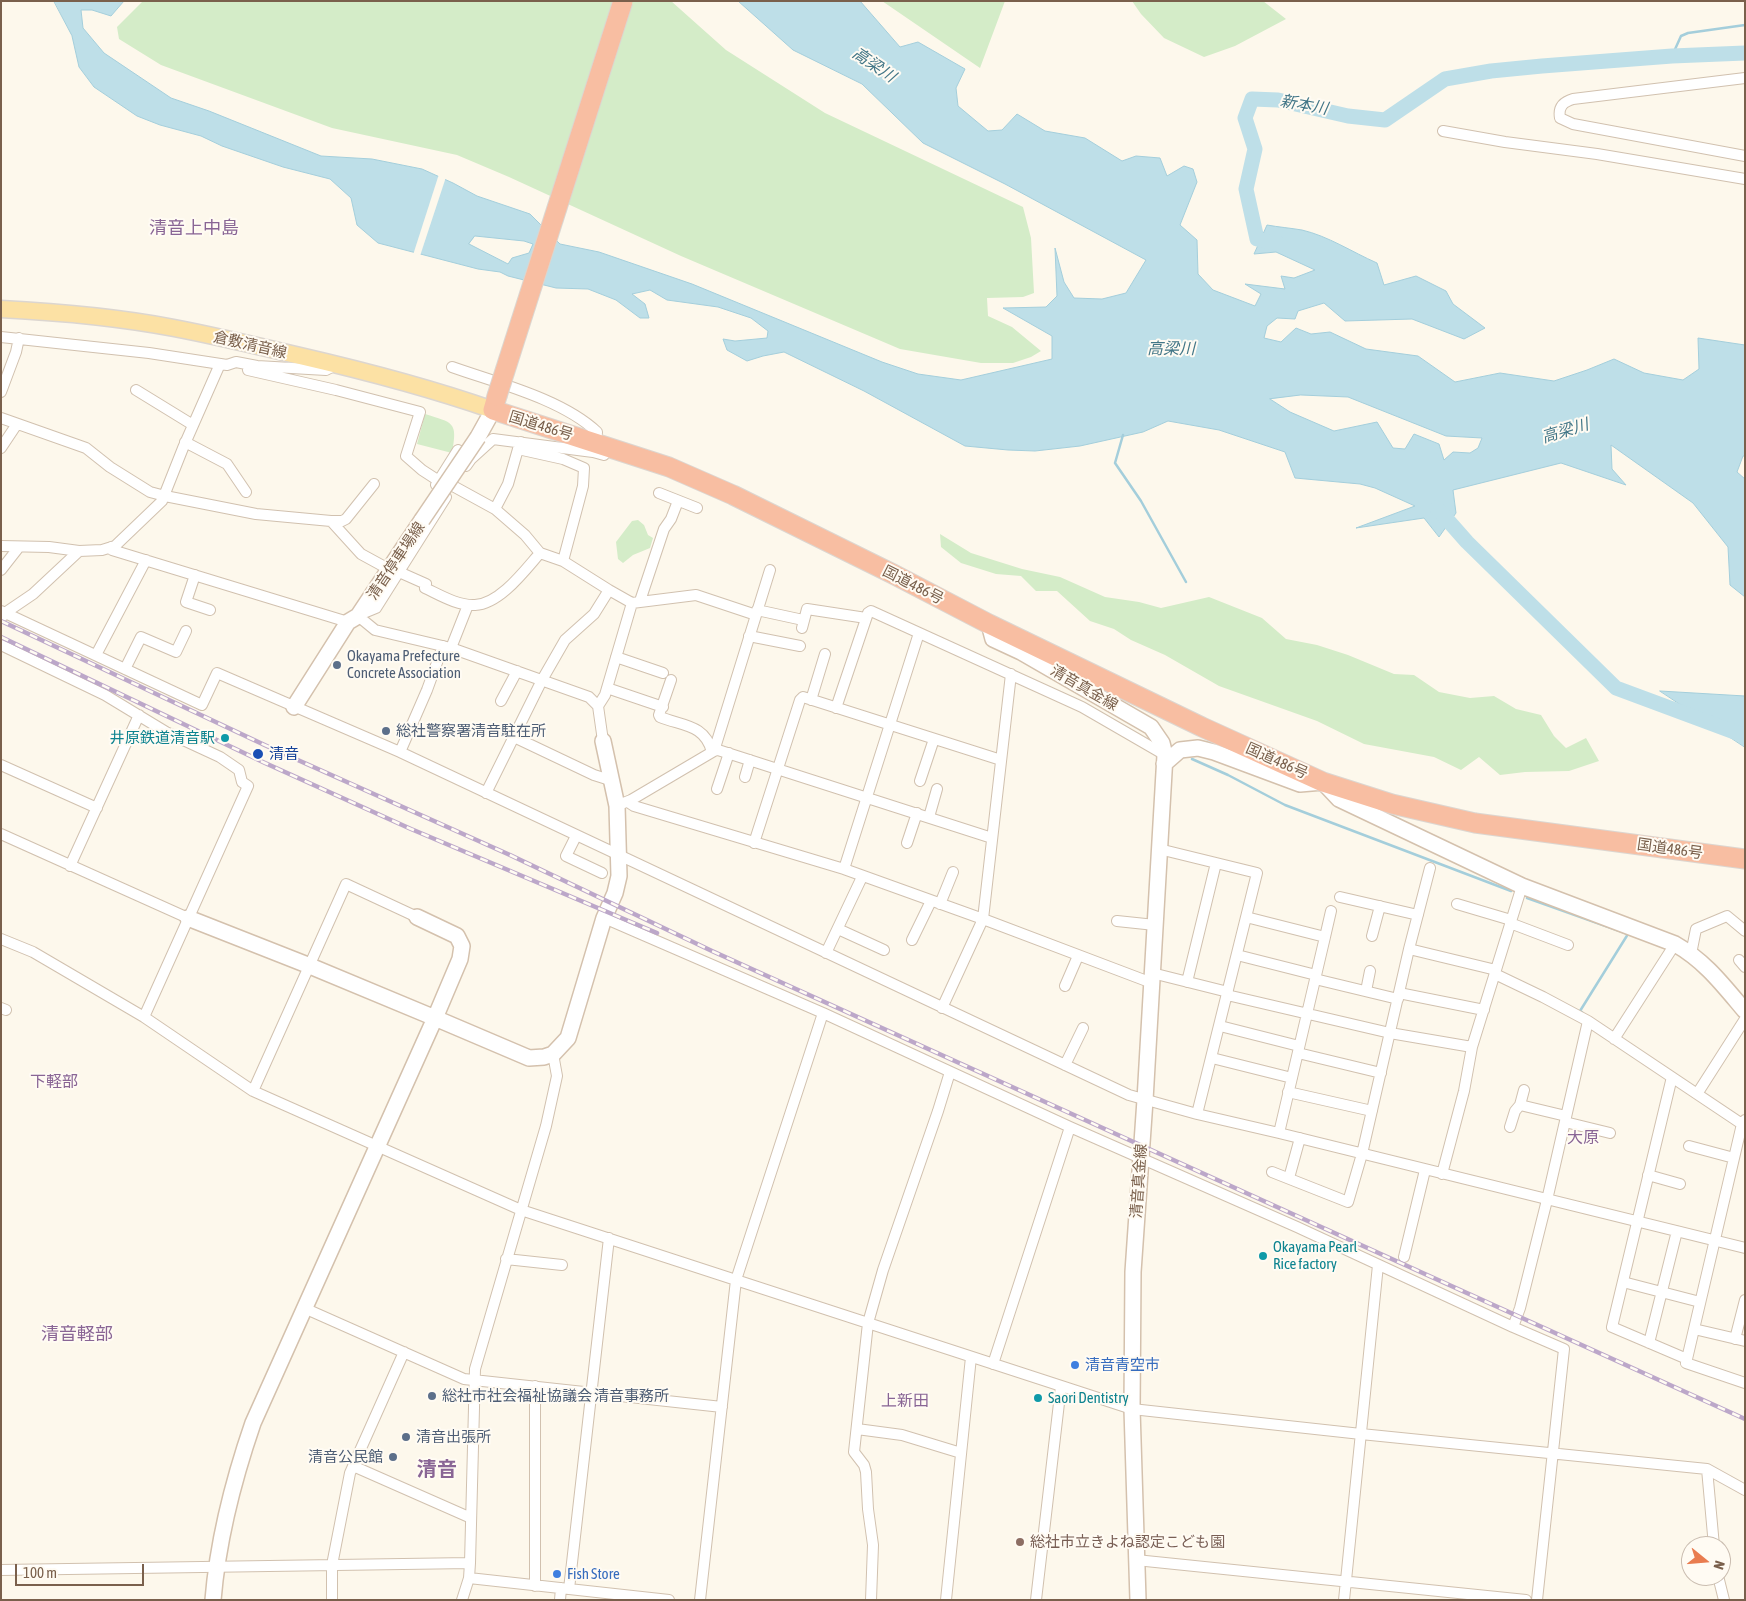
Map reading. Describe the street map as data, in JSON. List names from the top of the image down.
{
  "streets": {
    "highway": ["国道486号"],
    "main road": ["倉敷清音線"],
    "street": ["清音停車場線", "清音真金線"]
  },
  "crossings": [
    ["倉敷清音線", "国道486号"],
    ["倉敷清音線", "清音停車場線"],
    ["国道486号", "清音停車場線"],
    ["国道486号", "清音真金線"]
  ],
  "districts": [
    "清音上中島",
    "下軽部",
    "大原",
    "清音軽部",
    "上新田",
    "清音"
  ],
  "water": ["高梁川", "新本川"],
  "places": [
    "Okayama Prefecture Concrete Association",
    "総社警察署清音駐在所",
    "井原鉄道清音駅",
    "清音",
    "Okayama Pearl Rice factory",
    "清音青空市",
    "総社市社会福祉協議会 清音事務所",
    "Saori Dentistry",
    "清音出張所",
    "清音公民館",
    "総社市立きよね認定こども園",
    "Fish Store"
  ],
  "scale_bar": "100 m",
  "north": "right"
}
